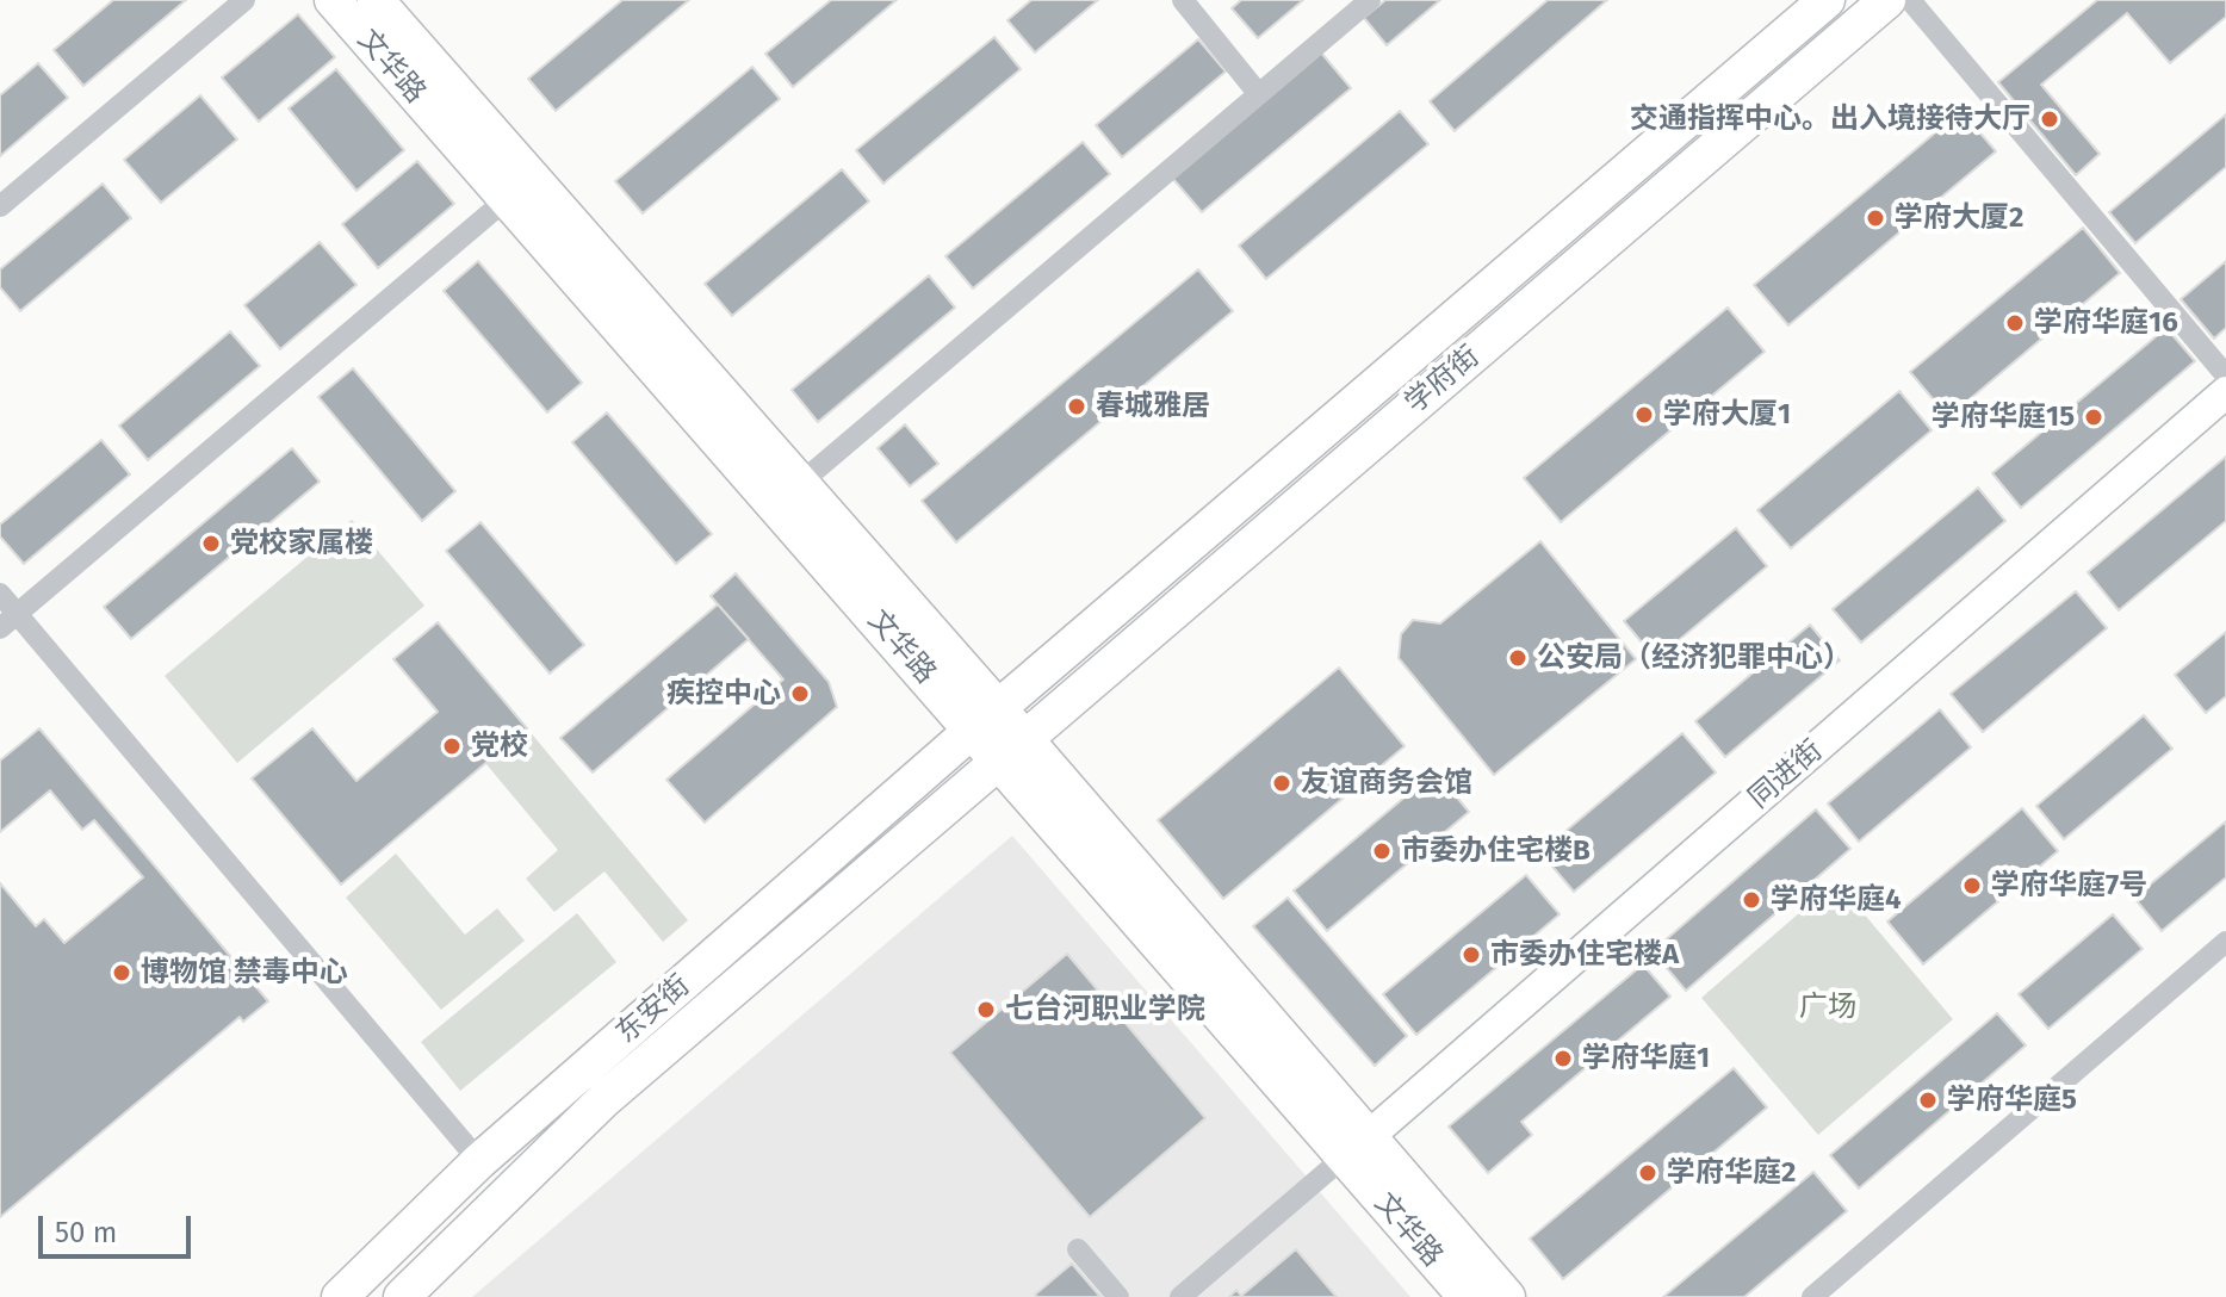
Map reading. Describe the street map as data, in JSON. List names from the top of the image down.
{
  "streets": {
    "main road": ["文华路", "学府街", "东安街"],
    "street": ["同进街"]
  },
  "crossings": [
    ["文华路", "学府街"],
    ["文华路", "同进街"],
    ["文华路", "东安街"],
    ["学府街", "东安街"]
  ],
  "parks": ["广场"],
  "places": [
    "交通指挥中心。出入境接待大厅",
    "学府大厦2",
    "学府华庭16",
    "春城雅居",
    "学府大厦1",
    "学府华庭15",
    "党校家属楼",
    "公安局（经济犯罪中心）",
    "疾控中心",
    "党校",
    "友谊商务会馆",
    "市委办住宅楼B",
    "学府华庭7号",
    "学府华庭4",
    "市委办住宅楼A",
    "博物馆 禁毒中心",
    "七台河职业学院",
    "学府华庭1",
    "学府华庭5",
    "学府华庭2"
  ],
  "scale_bar": "50 m"
}
